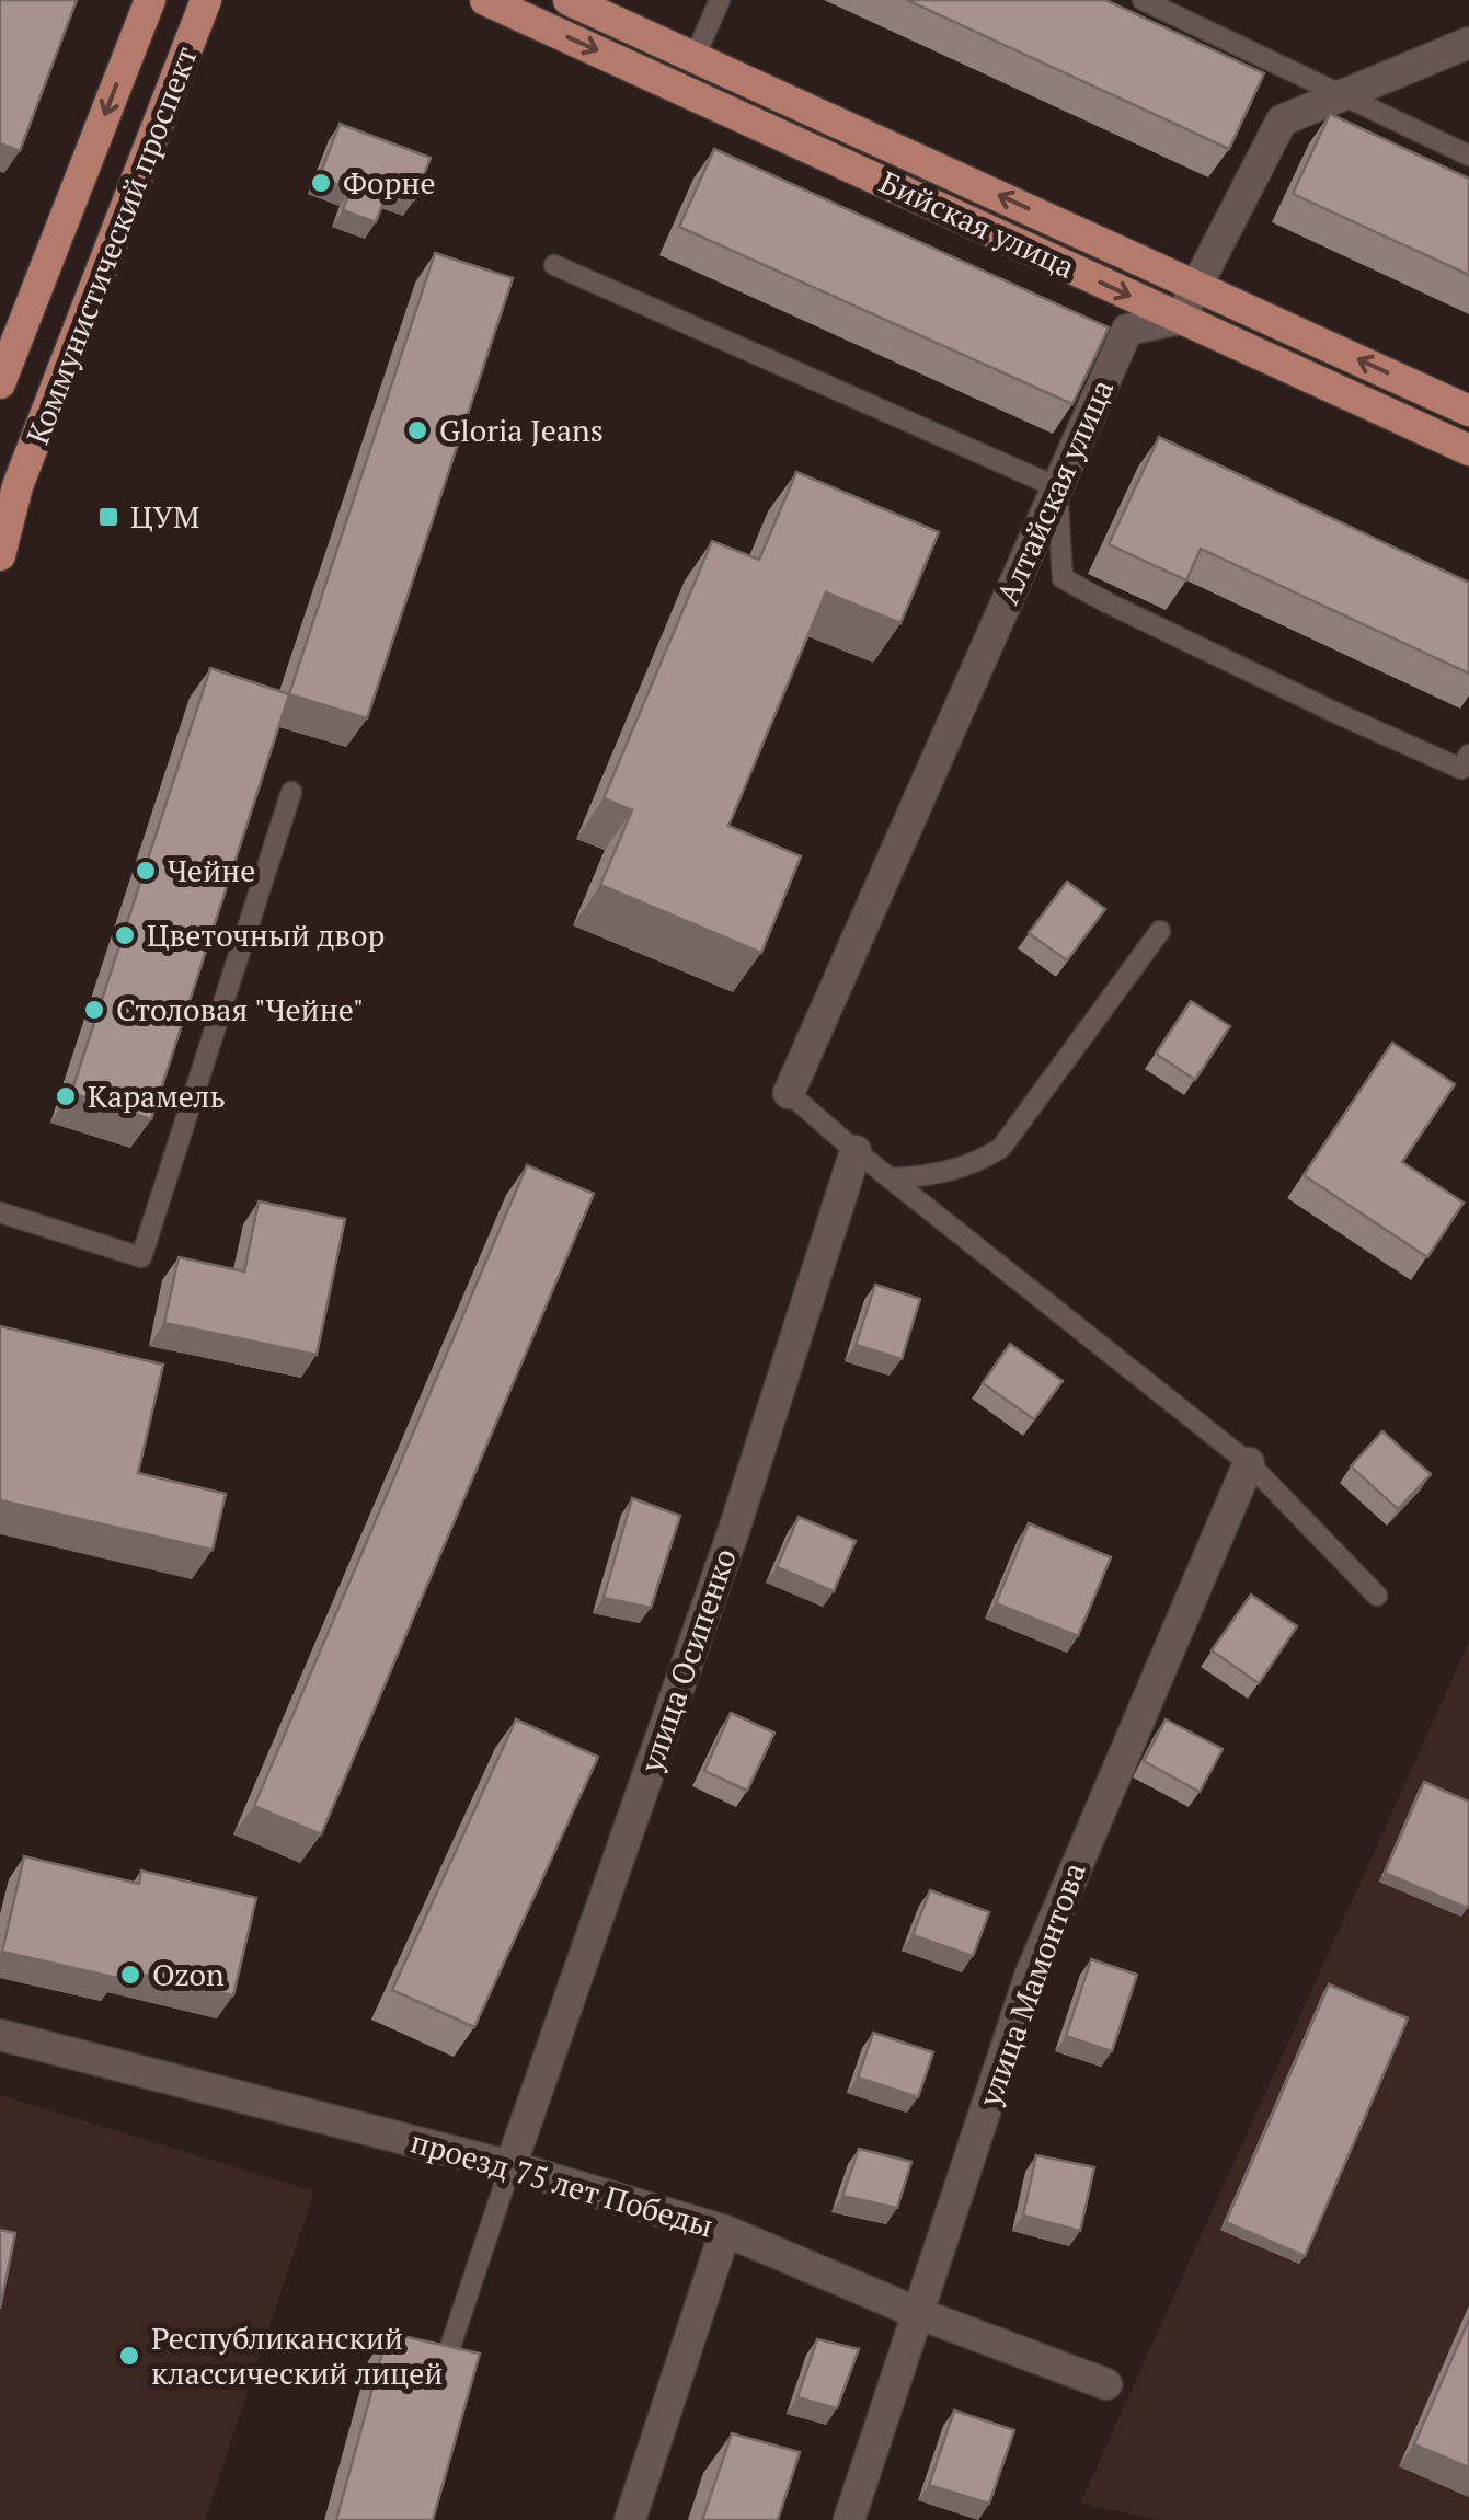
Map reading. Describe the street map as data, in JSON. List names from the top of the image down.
{
  "streets": {
    "main road": ["Бийская улица", "Коммунистический проспект"],
    "street": [
      "Алтайская улица",
      "улица Осипенко",
      "улица Мамонтова",
      "проезд 75 лет Победы"
    ]
  },
  "crossings": [
    ["Бийская улица", "Алтайская улица"],
    ["улица Осипенко", "проезд 75 лет Победы"],
    ["улица Мамонтова", "проезд 75 лет Победы"]
  ],
  "places": {
    "other": [
      "Форне",
      "Gloria Jeans",
      "Чейне",
      "Цветочный двор",
      "Столовая \"Чейне\"",
      "Карамель",
      "Ozon",
      "Республиканский классический лицей"
    ],
    "transit": ["ЦУМ"]
  }
}
